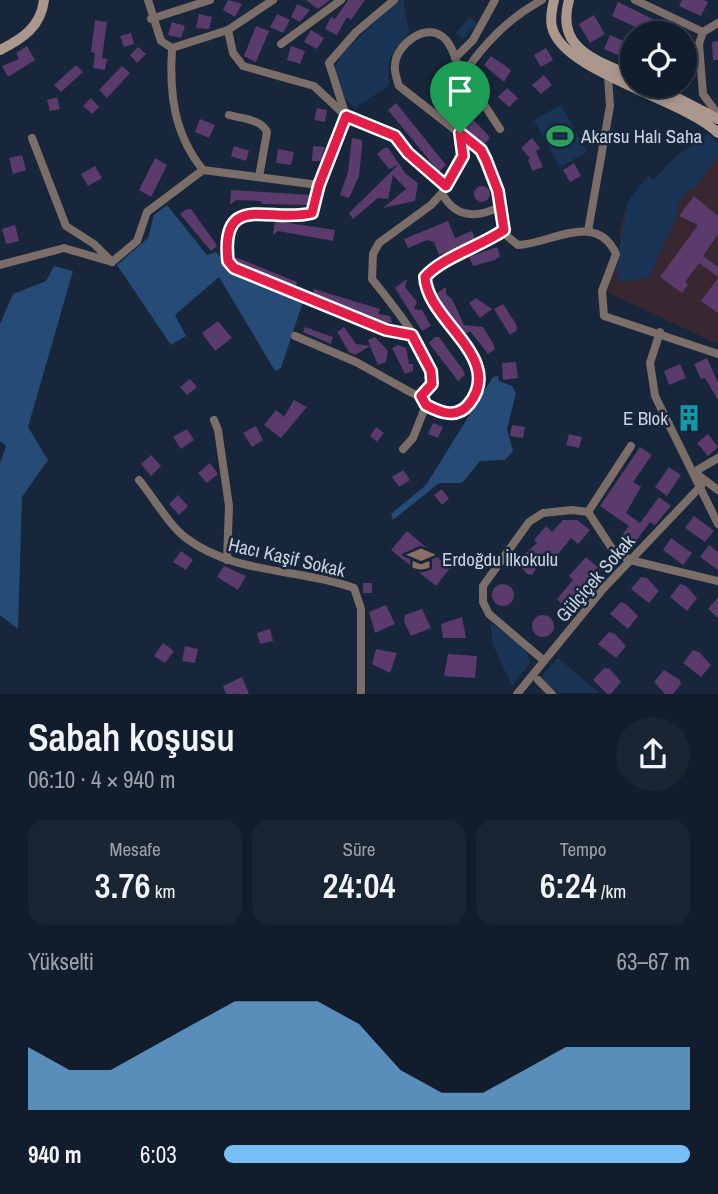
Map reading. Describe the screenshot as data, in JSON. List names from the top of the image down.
{
  "streets": {
    "street": ["Hacı Kaşif Sokak", "Gülçiçek Sokak"]
  },
  "places": {
    "sports": ["Akarsu Halı Saha"],
    "building": ["E Blok"],
    "school or university": ["Erdoğdu İlkokulu"]
  },
  "page": {
    "heading": ["Sabah koşusu", "06:10 · 4 × 940 m"],
    "stats": [
      ["Mesafe", "3.76 km"],
      ["Süre", "24:04"],
      ["Tempo", "6:24 /km"]
    ],
    "chart": ["Yükselti", "63–67 m"],
    "list": [
      {
        "name": "940 m",
        "note": "6:03"
      }
    ]
  }
}
